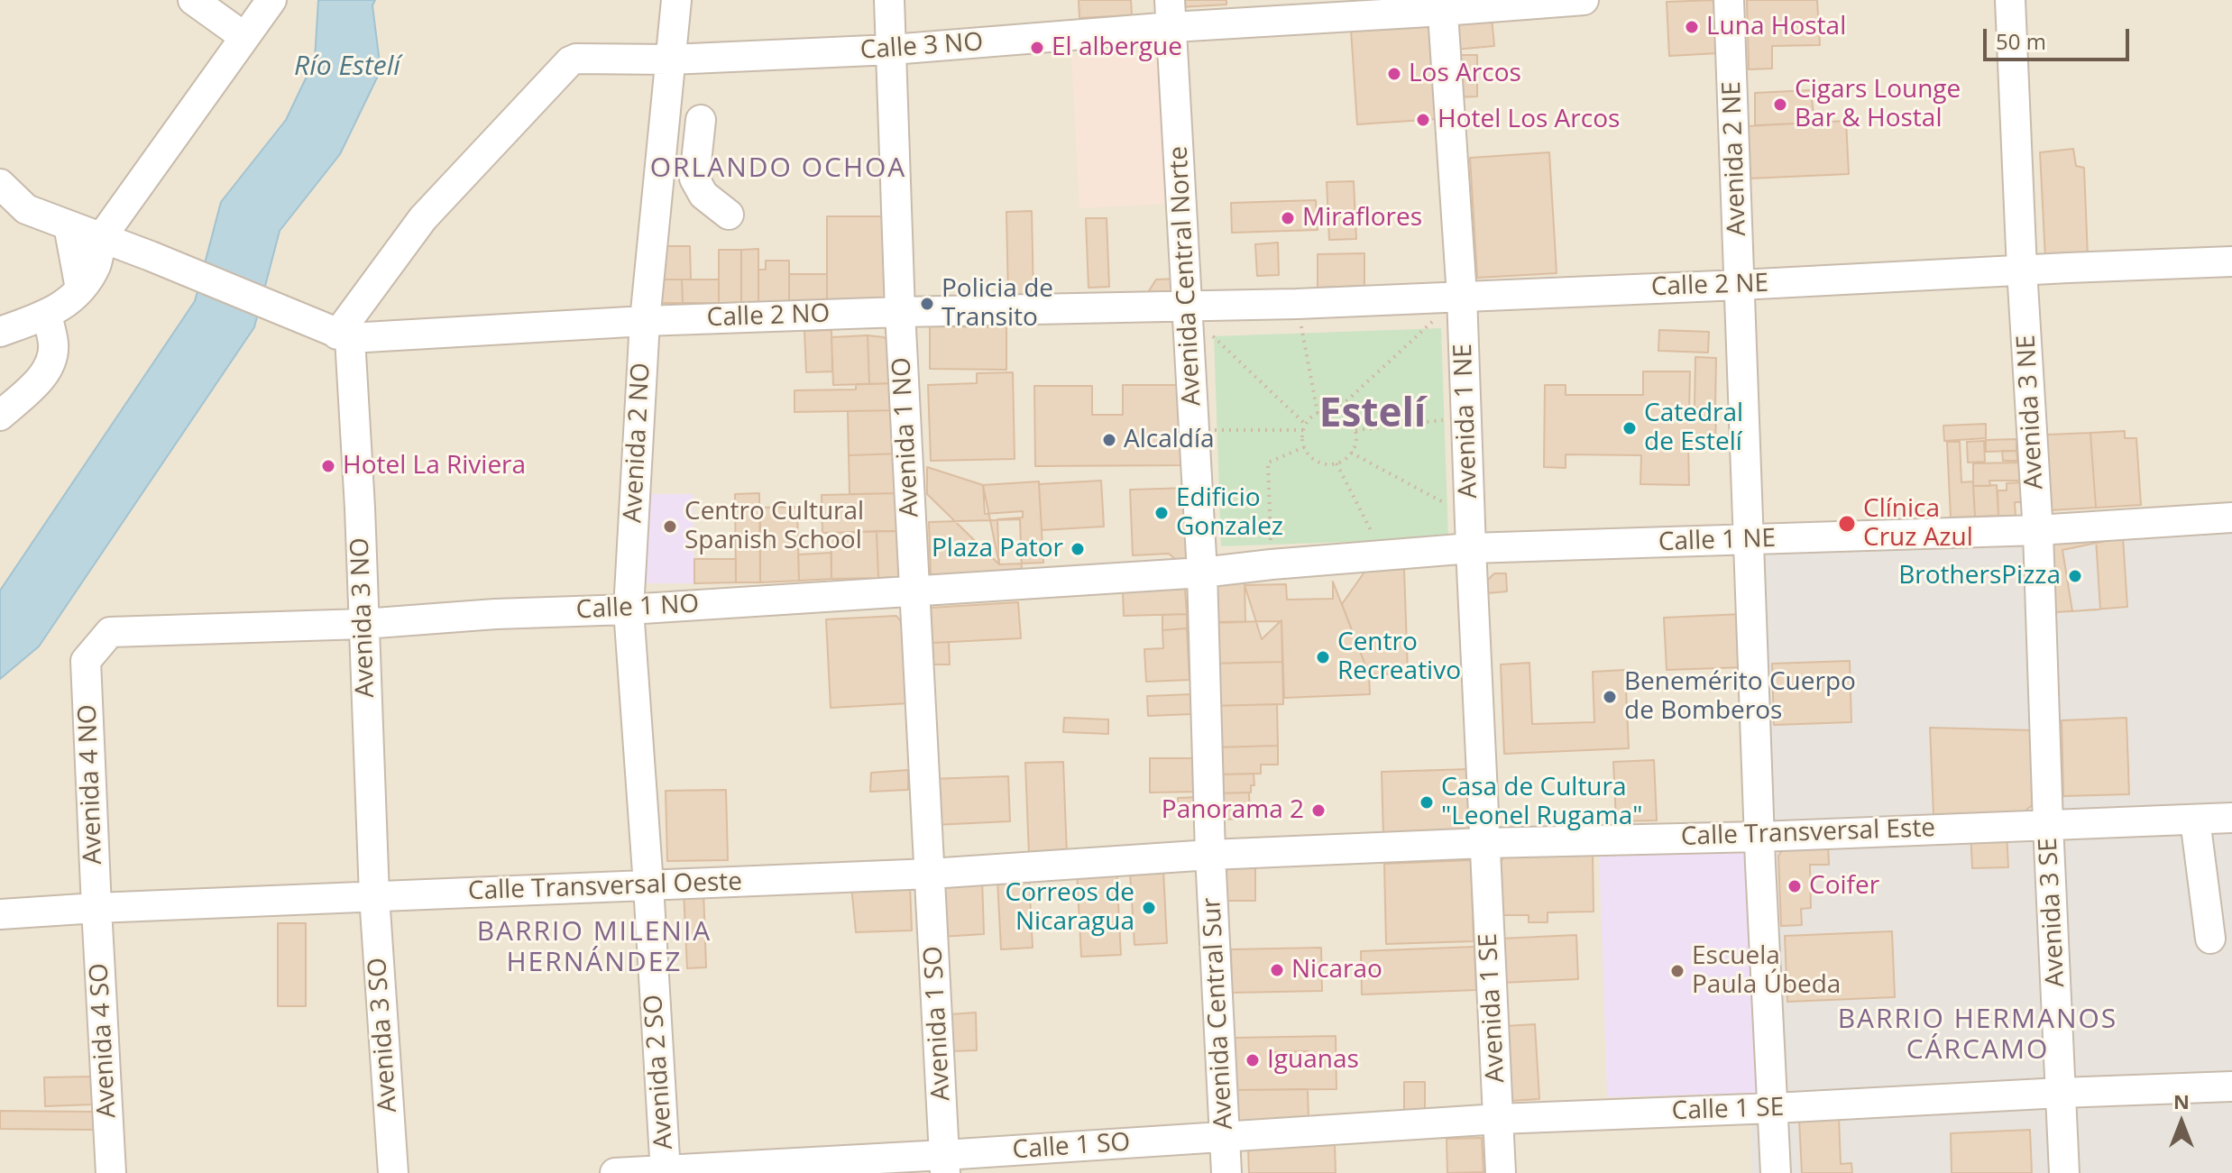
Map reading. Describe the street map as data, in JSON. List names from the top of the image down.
{
  "streets": {
    "street": [
      "Calle 3 NO",
      "Avenida 2 NE",
      "Avenida Central Norte",
      "Calle 2 NE",
      "Calle 2 NO",
      "Avenida 3 NE",
      "Avenida 1 NE",
      "Avenida 1 NO",
      "Avenida 2 NO",
      "Calle 1 NE",
      "Calle 1 NO",
      "Avenida 3 NO",
      "Avenida 4 NO",
      "Calle Transversal Este",
      "Calle Transversal Oeste",
      "Avenida 3 SE",
      "Avenida 1 SE",
      "Avenida Central Sur",
      "Avenida 1 SO",
      "Avenida 3 SO",
      "Avenida 4 SO",
      "Avenida 2 SO",
      "Calle 1 SE",
      "Calle 1 SO"
    ]
  },
  "crossings": [
    ["Calle 3 NO", "Avenida Central Norte"],
    ["Calle 3 NO", "Calle 2 NO"],
    ["Calle 3 NO", "Avenida 1 NE"],
    ["Calle 3 NO", "Avenida 1 NO"],
    ["Calle 3 NO", "Avenida 2 NO"],
    ["Calle 3 NO", "Avenida 3 NO"],
    ["Avenida 2 NE", "Calle 2 NE"],
    ["Avenida 2 NE", "Calle 1 NE"],
    ["Avenida 2 NE", "Calle Transversal Este"],
    ["Avenida 2 NE", "Calle 1 SE"],
    ["Avenida Central Norte", "Calle 2 NE"],
    ["Avenida Central Norte", "Calle 2 NO"],
    ["Avenida Central Norte", "Calle 1 NE"],
    ["Avenida Central Norte", "Calle 1 NO"],
    ["Avenida Central Norte", "Calle Transversal Este"],
    ["Avenida Central Norte", "Calle Transversal Oeste"],
    ["Avenida Central Norte", "Avenida Central Sur"],
    ["Calle 2 NE", "Calle 2 NO"],
    ["Calle 2 NE", "Avenida 3 NE"],
    ["Calle 2 NE", "Avenida 1 NE"],
    ["Calle 2 NO", "Avenida 1 NO"],
    ["Calle 2 NO", "Avenida 2 NO"],
    ["Calle 2 NO", "Avenida 3 NO"],
    ["Avenida 3 NE", "Calle 1 NE"],
    ["Avenida 3 NE", "Calle Transversal Este"],
    ["Avenida 3 NE", "Avenida 3 SE"],
    ["Avenida 1 NE", "Calle 1 NE"],
    ["Avenida 1 NE", "Calle Transversal Este"],
    ["Avenida 1 NE", "Avenida 1 SE"],
    ["Avenida 1 NO", "Calle 1 NO"],
    ["Avenida 1 NO", "Calle Transversal Oeste"],
    ["Avenida 1 NO", "Avenida 1 SO"],
    ["Avenida 2 NO", "Calle 1 NO"],
    ["Avenida 2 NO", "Calle Transversal Oeste"],
    ["Avenida 2 NO", "Avenida 2 SO"],
    ["Calle 1 NE", "Calle 1 NO"],
    ["Calle 1 NO", "Avenida 3 NO"],
    ["Calle 1 NO", "Avenida 4 NO"],
    ["Avenida 3 NO", "Calle Transversal Oeste"],
    ["Avenida 3 NO", "Avenida 3 SO"],
    ["Avenida 4 NO", "Calle Transversal Oeste"],
    ["Avenida 4 NO", "Avenida 4 SO"],
    ["Calle Transversal Este", "Calle Transversal Oeste"],
    ["Calle Transversal Este", "Avenida 3 SE"],
    ["Calle Transversal Este", "Avenida 1 SE"],
    ["Calle Transversal Este", "Avenida Central Sur"],
    ["Calle Transversal Oeste", "Avenida Central Sur"],
    ["Calle Transversal Oeste", "Avenida 1 SO"],
    ["Calle Transversal Oeste", "Avenida 3 SO"],
    ["Calle Transversal Oeste", "Avenida 4 SO"],
    ["Calle Transversal Oeste", "Avenida 2 SO"],
    ["Avenida 3 SE", "Calle 1 SE"],
    ["Avenida 1 SE", "Calle 1 SE"],
    ["Avenida Central Sur", "Calle 1 SE"],
    ["Avenida Central Sur", "Calle 1 SO"],
    ["Avenida 1 SO", "Calle 1 SO"],
    ["Avenida 2 SO", "Calle 1 SO"],
    ["Calle 1 SE", "Calle 1 SO"]
  ],
  "districts": [
    "ORLANDO OCHOA",
    "Estelí",
    "BARRIO MILENIA HERNÁNDEZ",
    "BARRIO HERMANOS CÁRCAMO"
  ],
  "water": ["Río Estelí"],
  "places": [
    "Luna Hostal",
    "El albergue",
    "Los Arcos",
    "Cigars Lounge Bar & Hostal",
    "Hotel Los Arcos",
    "Miraflores",
    "Policia de Transito",
    "Catedral de Estelí",
    "Alcaldía",
    "Hotel La Riviera",
    "Edificio Gonzalez",
    "Clínica Cruz Azul",
    "Centro Cultural Spanish School",
    "Plaza Pator",
    "BrothersPizza",
    "Centro Recreativo",
    "Benemérito Cuerpo de Bomberos",
    "Casa de Cultura \"Leonel Rugama\"",
    "Panorama 2",
    "Coifer",
    "Correos de Nicaragua",
    "Nicarao",
    "Escuela Paula Úbeda",
    "Iguanas"
  ],
  "scale_bar": "50 m",
  "north": "top"
}
